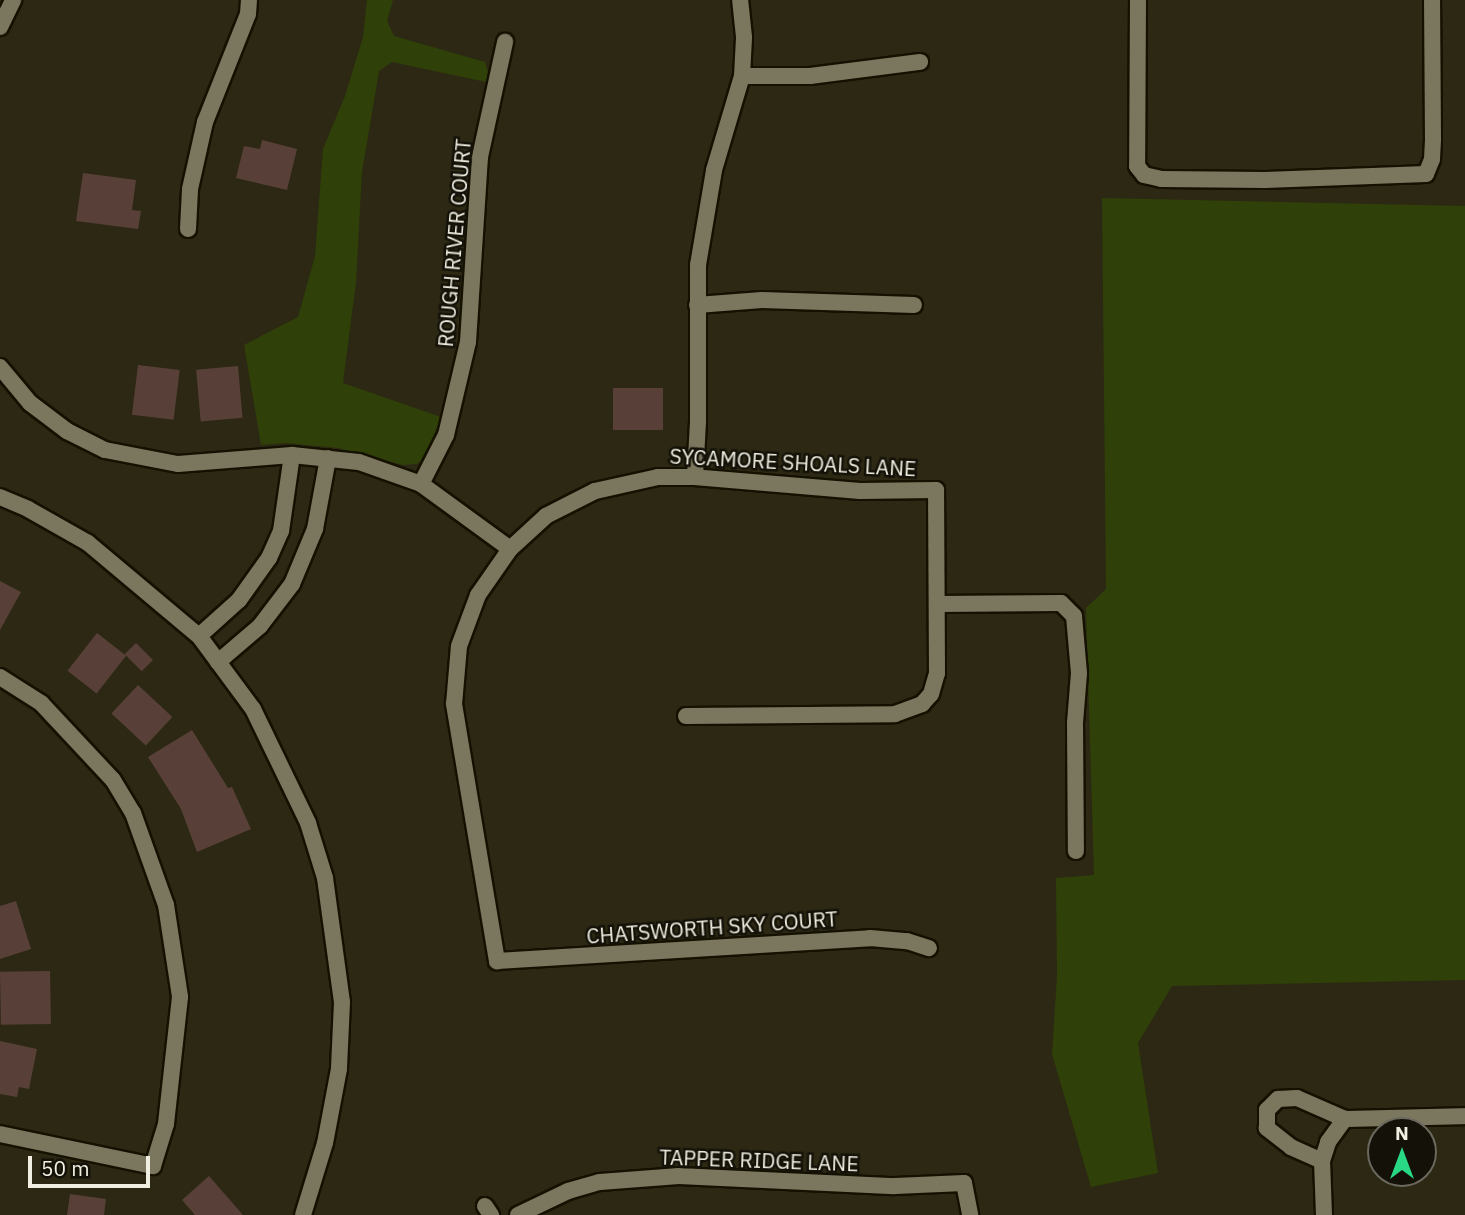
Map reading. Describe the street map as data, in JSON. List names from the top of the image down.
{
  "streets": {
    "street": [
      "ROUGH RIVER COURT",
      "SYCAMORE SHOALS LANE",
      "CHATSWORTH SKY COURT",
      "TAPPER RIDGE LANE"
    ]
  },
  "crossings": [
    ["SYCAMORE SHOALS LANE", "CHATSWORTH SKY COURT"]
  ],
  "scale_bar": "50 m",
  "north": "top"
}
